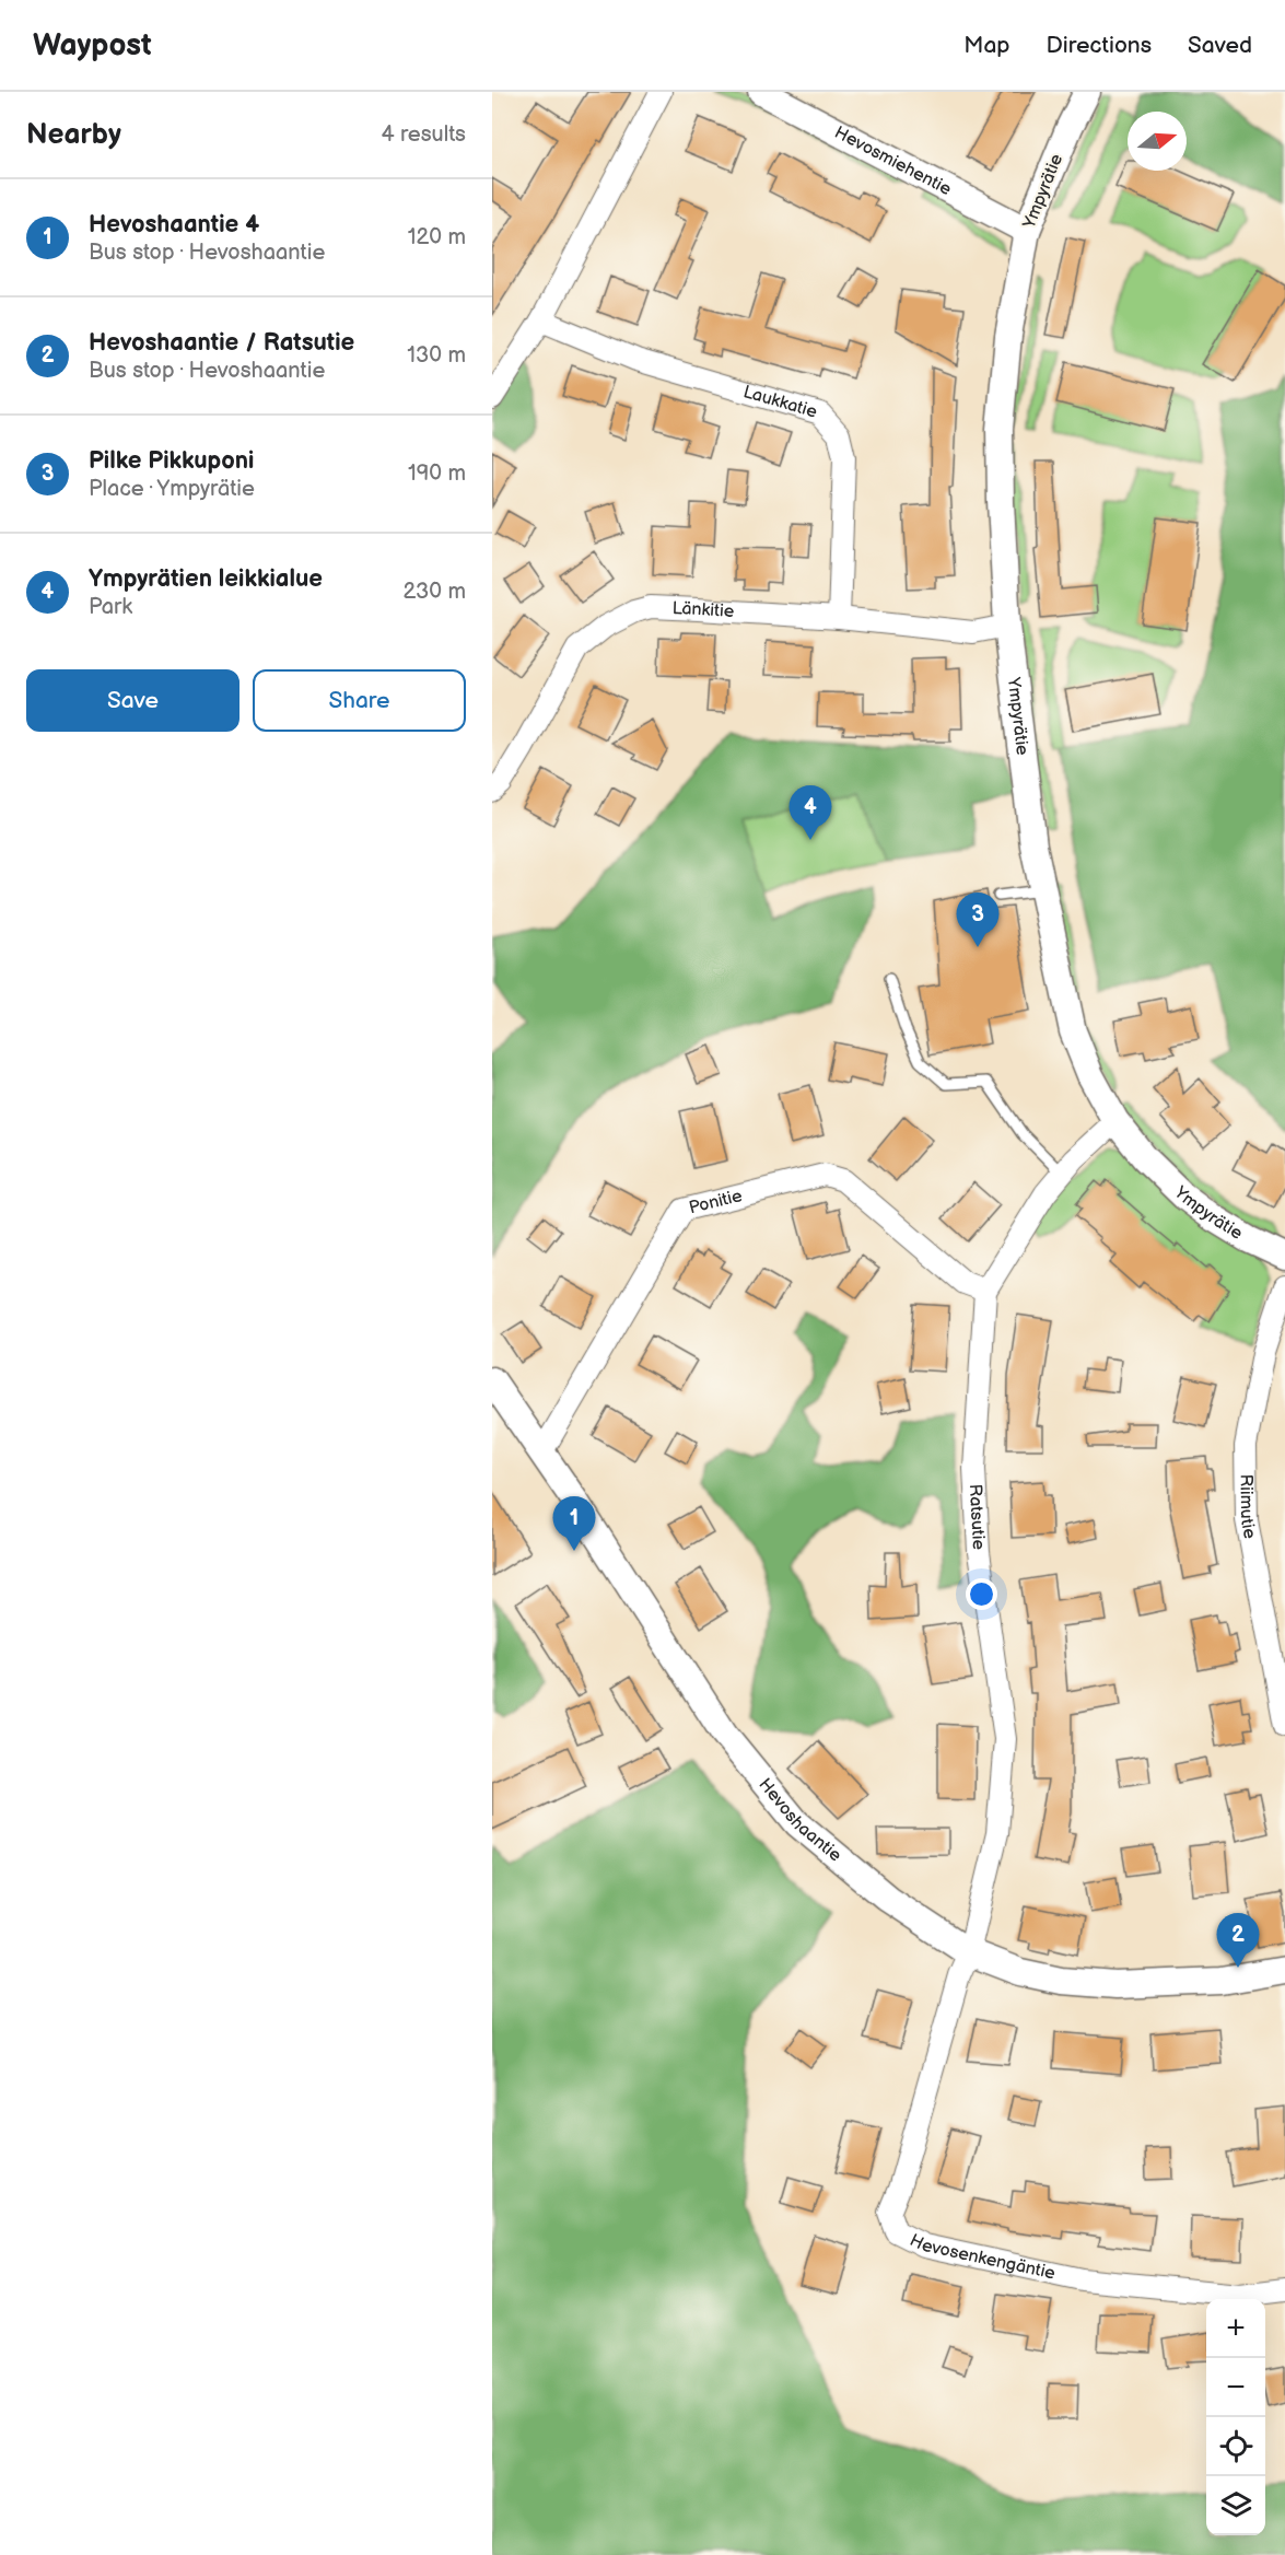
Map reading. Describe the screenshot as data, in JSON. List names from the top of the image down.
{
  "streets": {
    "street": [
      "Hevosmiehentie",
      "Ympyrätie",
      "Laukkatie",
      "Länkitie",
      "Ponitie",
      "Riimutie",
      "Ratsutie",
      "Hevoshaantie",
      "Hevosenkengäntie"
    ]
  },
  "crossings": [
    ["Hevosmiehentie", "Ympyrätie"],
    ["Ympyrätie", "Länkitie"],
    ["Ympyrätie", "Ratsutie"],
    ["Laukkatie", "Länkitie"],
    ["Ponitie", "Ratsutie"],
    ["Ponitie", "Hevoshaantie"],
    ["Ratsutie", "Hevoshaantie"],
    ["Ratsutie", "Hevosenkengäntie"],
    ["Hevoshaantie", "Hevosenkengäntie"]
  ],
  "north": "right",
  "page": {
    "header": "Waypost",
    "nav": ["Map", "Directions", "Saved"],
    "heading": ["Nearby", "4 results"],
    "list": [
      {
        "mark": "1",
        "name": "Hevoshaantie 4",
        "note": "Bus stop · Hevoshaantie",
        "value": "120 m"
      },
      {
        "mark": "2",
        "name": "Hevoshaantie / Ratsutie",
        "note": "Bus stop · Hevoshaantie",
        "value": "130 m"
      },
      {
        "mark": "3",
        "name": "Pilke Pikkuponi",
        "note": "Place · Ympyrätie",
        "value": "190 m"
      },
      {
        "mark": "4",
        "name": "Ympyrätien leikkialue",
        "note": "Park",
        "value": "230 m"
      }
    ],
    "buttons": ["Save", "Share"],
    "pins": [
      "4",
      "3",
      "1",
      "2"
    ],
    "map_buttons": ["+", "−"]
  }
}
